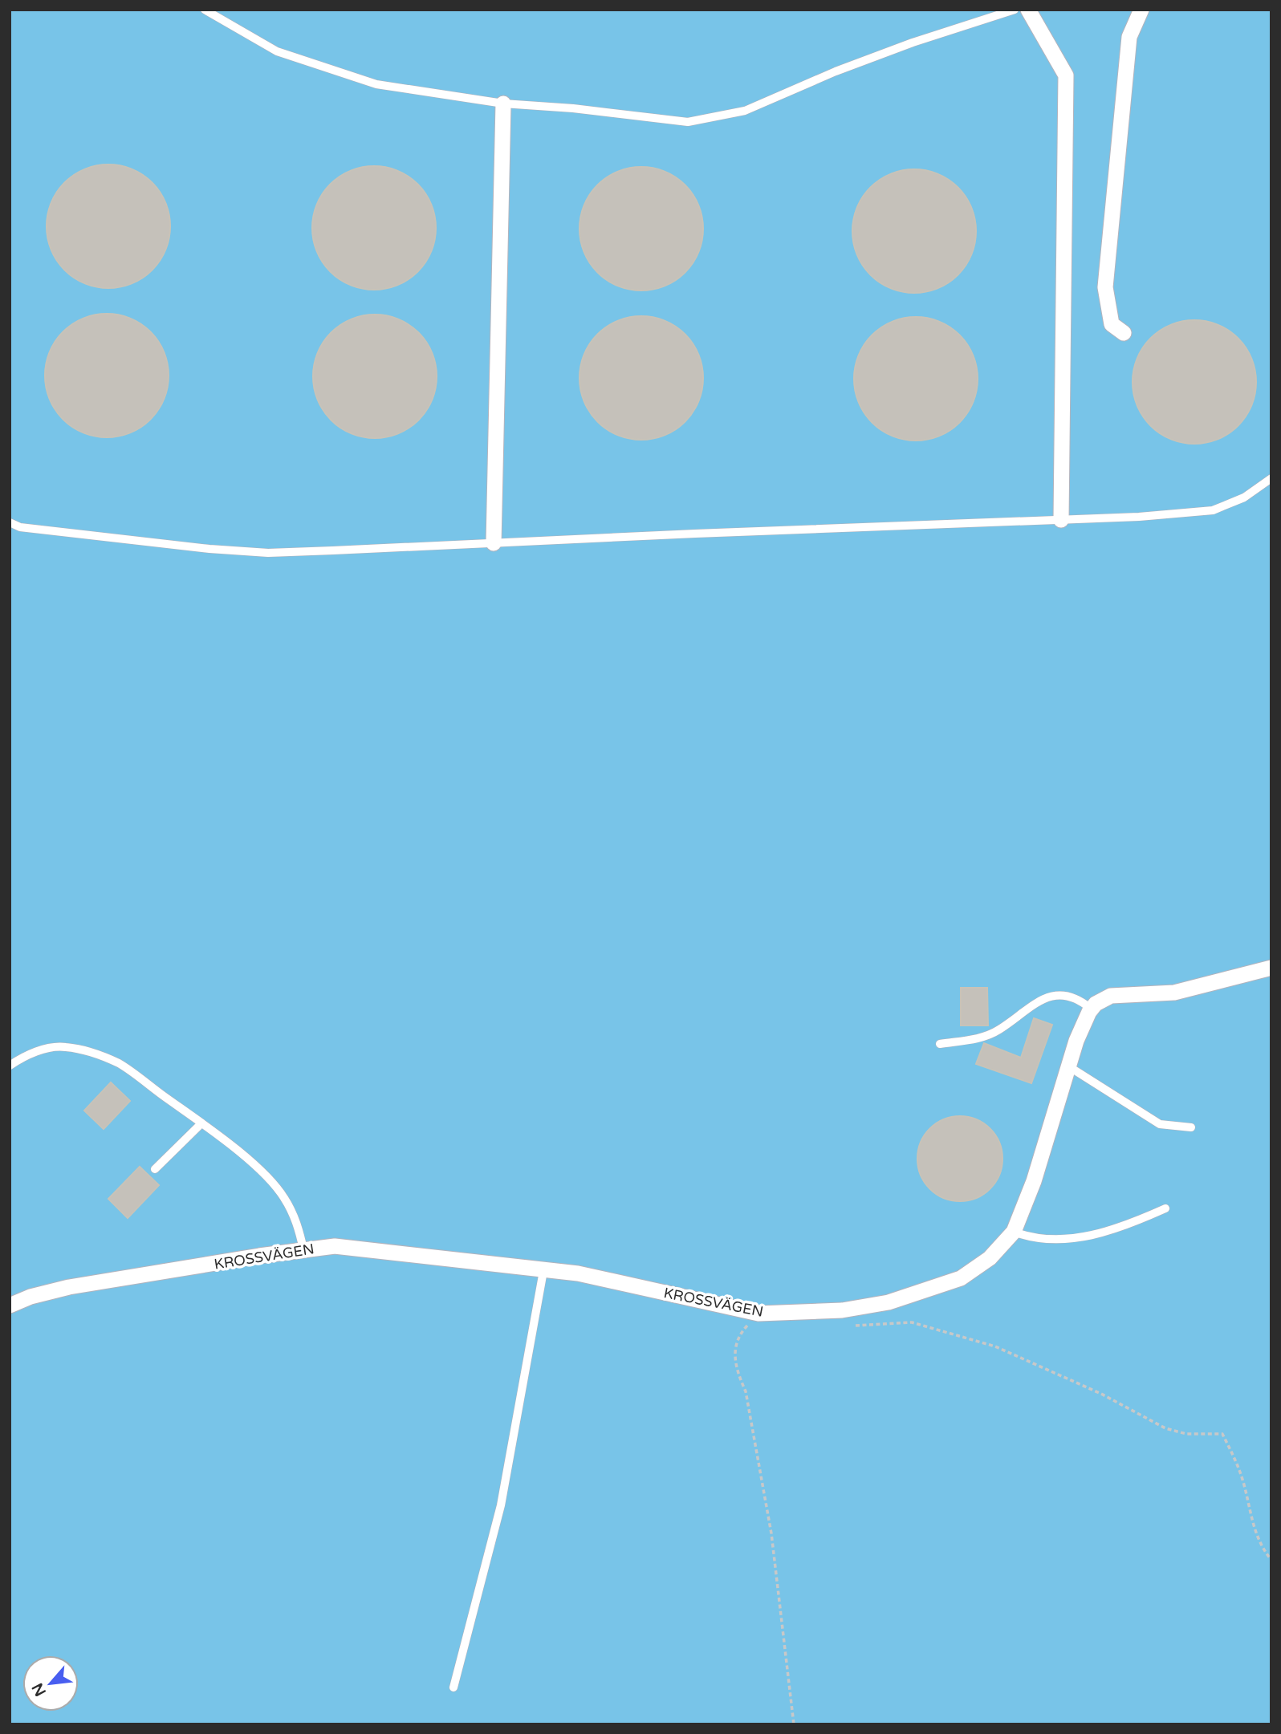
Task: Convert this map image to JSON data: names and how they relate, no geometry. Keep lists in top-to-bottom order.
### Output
{
  "streets": {
    "street": ["KROSSVÄGEN"]
  },
  "north": "bottom left"
}
